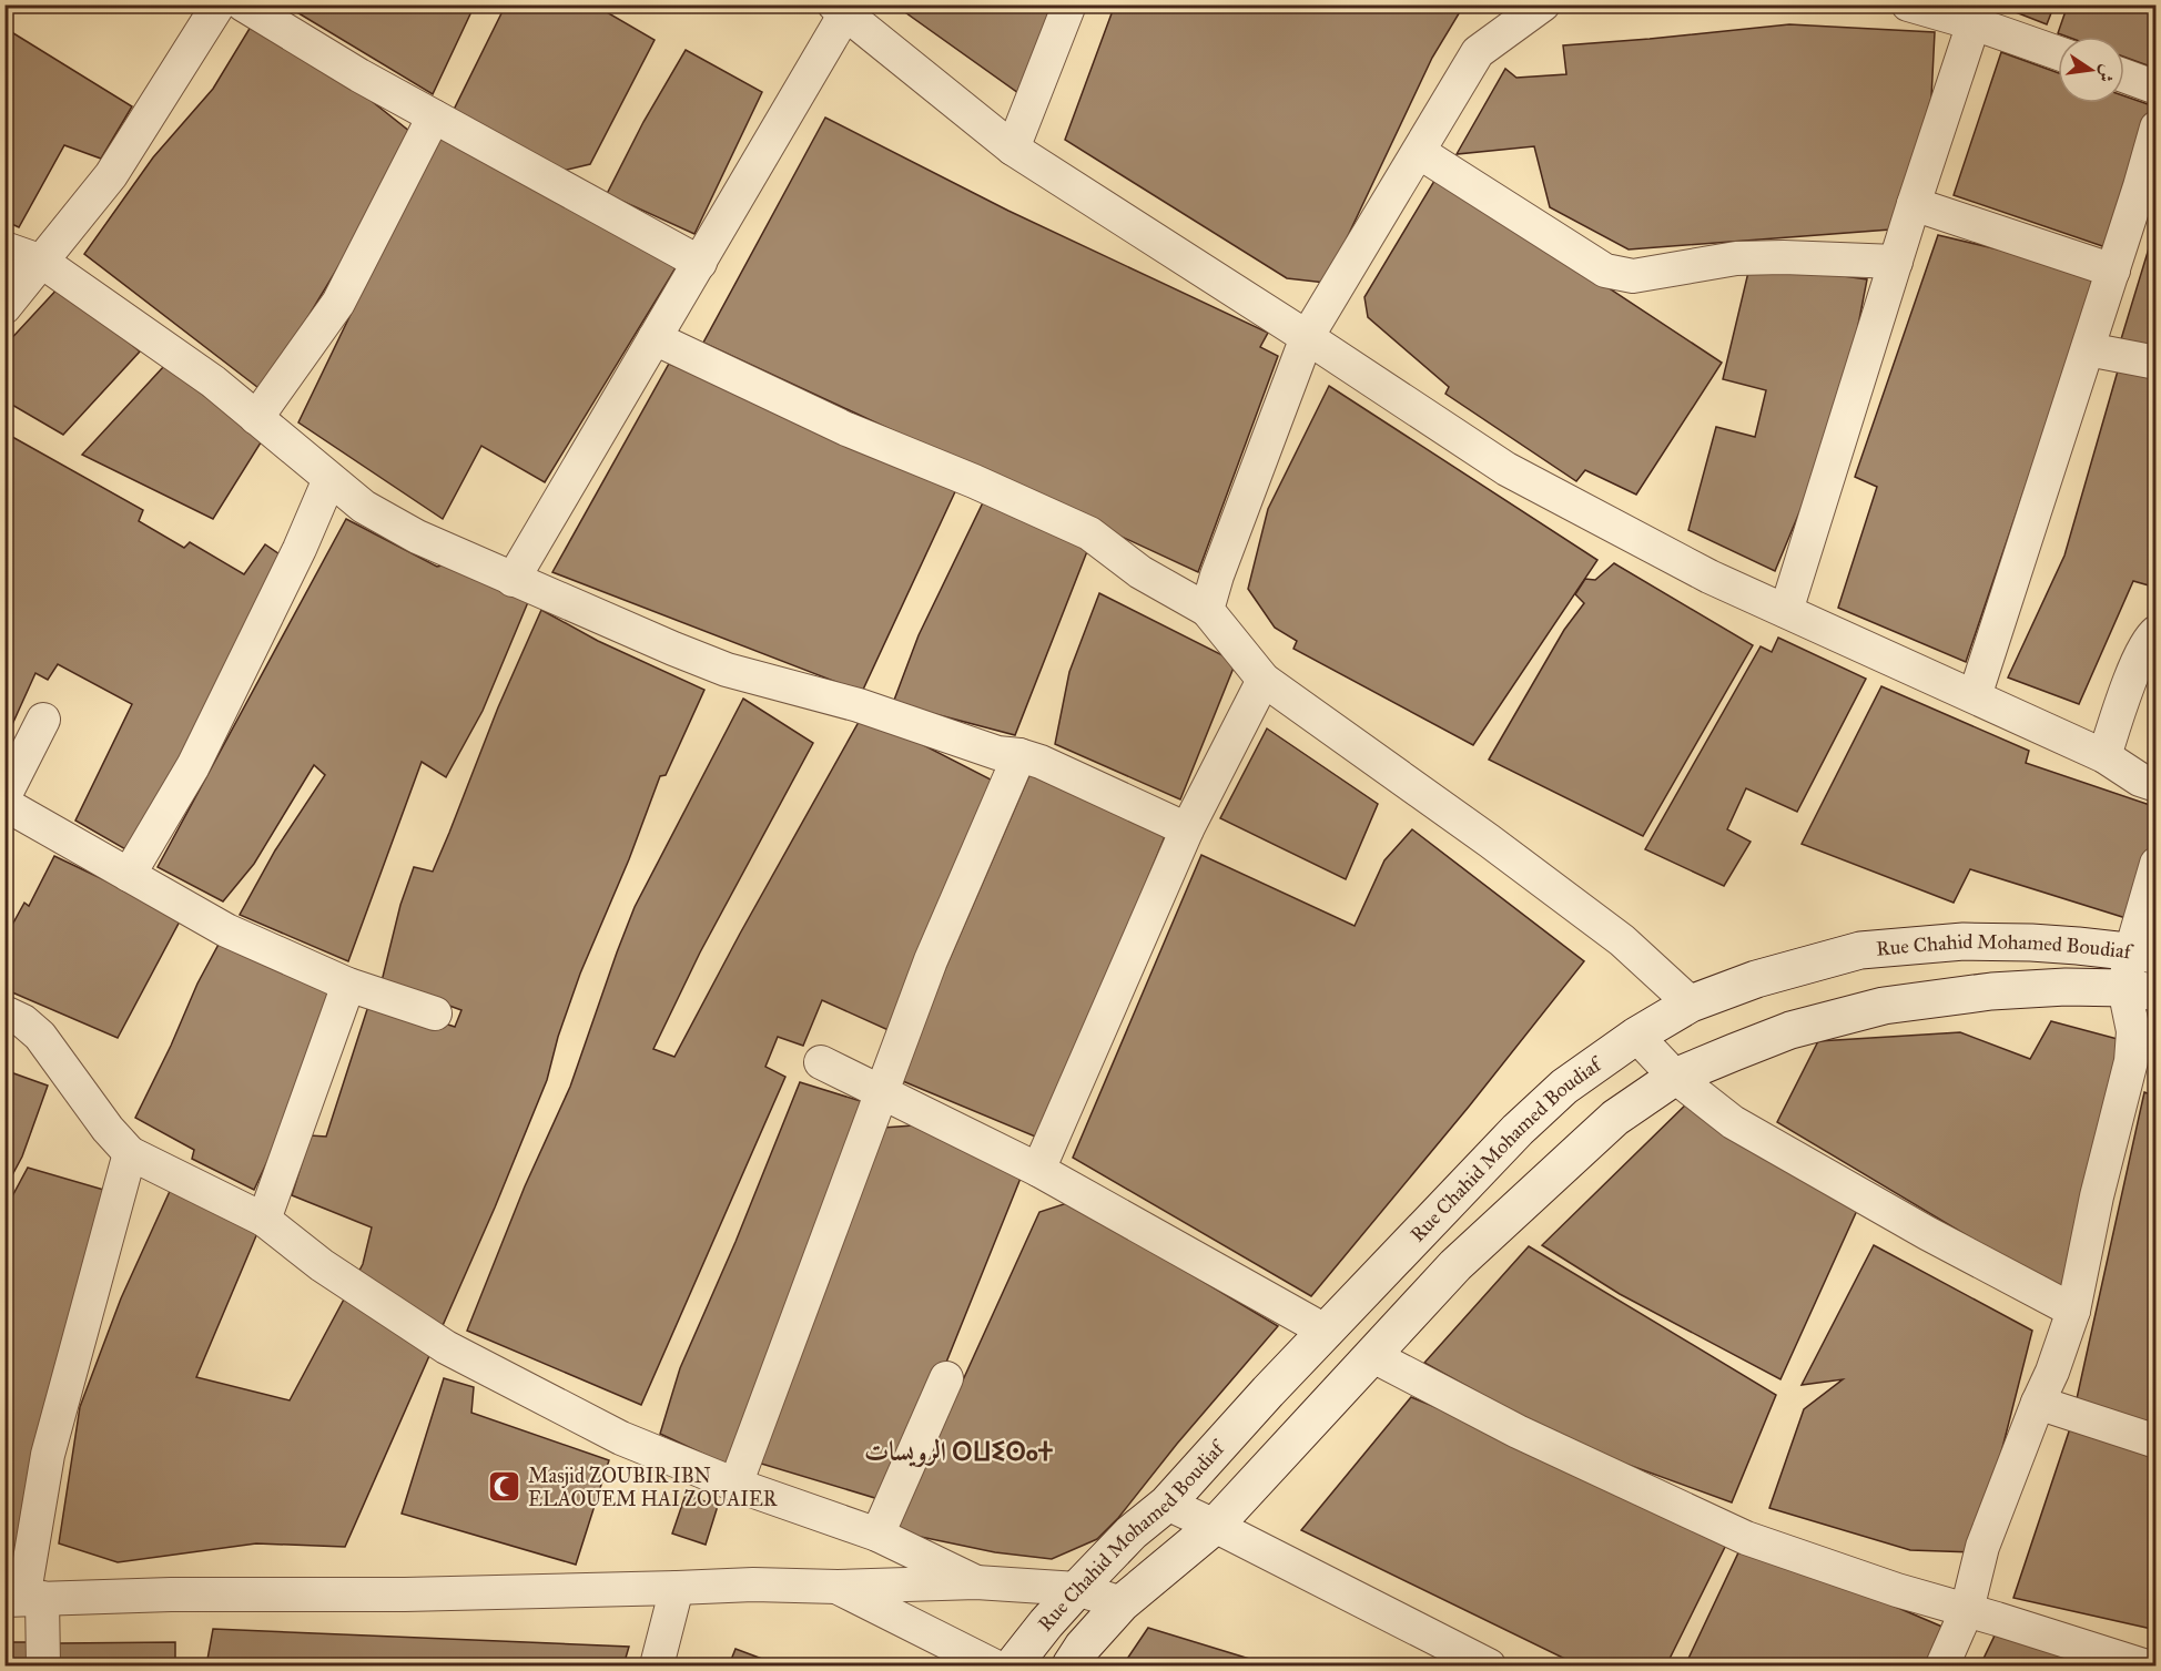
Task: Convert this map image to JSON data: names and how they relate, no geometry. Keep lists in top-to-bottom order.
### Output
{
  "streets": {
    "main road": ["Rue Chahid Mohamed Boudiaf"]
  },
  "districts": ["الرويسات ⵔⵡⵉⵙⴰⵜ"],
  "places": {
    "mosque": ["Masjid ZOUBIR IBN ELAOUEM HAI ZOUAIER"]
  },
  "north": "right"
}
